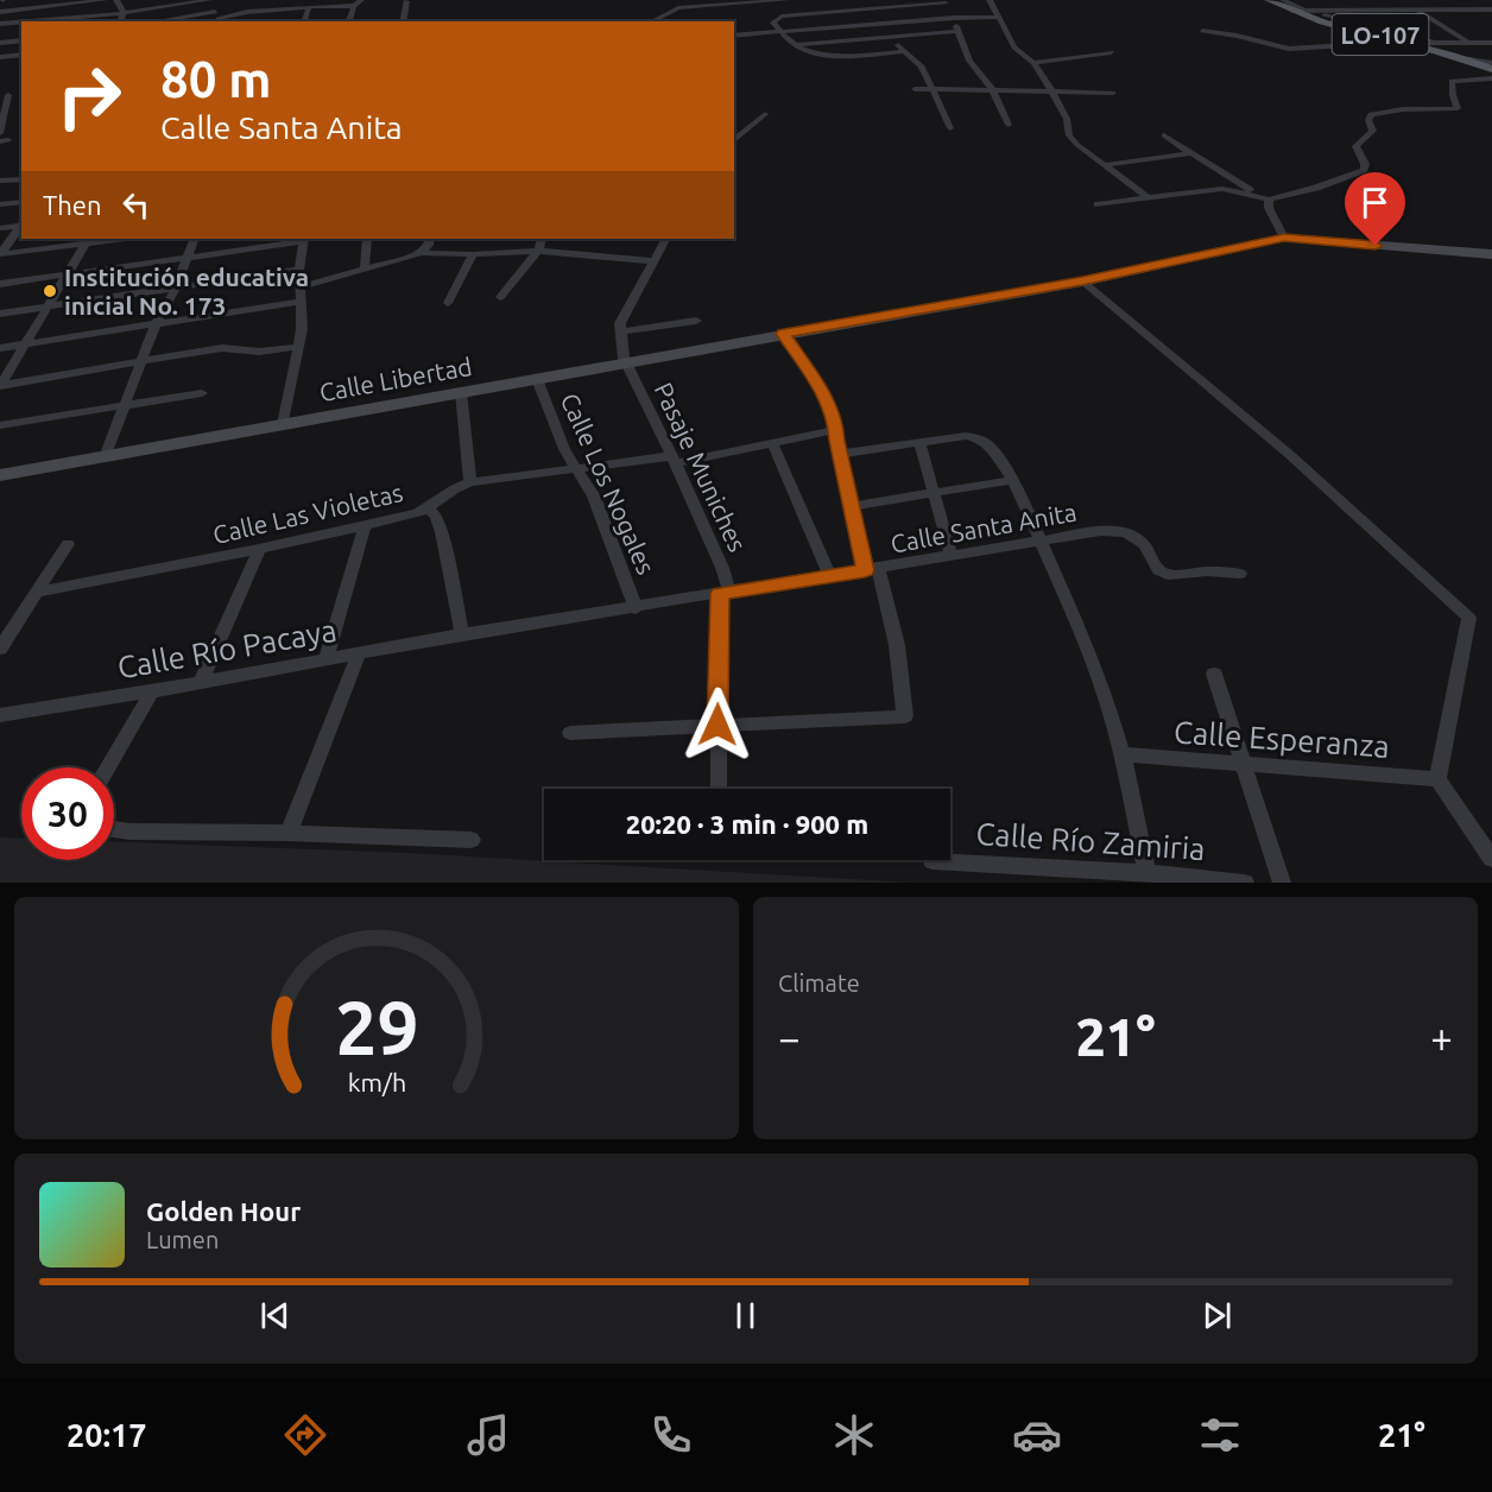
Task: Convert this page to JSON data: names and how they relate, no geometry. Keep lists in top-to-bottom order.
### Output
{
  "streets": {
    "main road": ["LO-107"],
    "street": [
      "Calle Libertad",
      "Pasaje Muniches",
      "Calle Los Nogales",
      "Calle Las Violetas",
      "Calle Santa Anita",
      "Calle Río Pacaya",
      "Calle Esperanza",
      "Calle Río Zamiria"
    ]
  },
  "crossings": [
    ["Calle Libertad", "Pasaje Muniches"],
    ["Calle Libertad", "Calle Los Nogales"],
    ["Pasaje Muniches", "Calle Las Violetas"],
    ["Pasaje Muniches", "Calle Santa Anita"],
    ["Calle Los Nogales", "Calle Las Violetas"],
    ["Calle Los Nogales", "Calle Santa Anita"],
    ["Calle Santa Anita", "Calle Río Pacaya"]
  ],
  "places": ["Institución educativa inicial No. 173"],
  "page": {
    "turn": ["80 m", "Calle Santa Anita"],
    "then": "Then",
    "limit": "30",
    "trip": "20:20 · 3 min · 900 m",
    "tile": "Climate",
    "heat": ["−", "21°", "+"],
    "song": ["Golden Hour", "Lumen"],
    "tabs": ["20:17", "21°"],
    "gauge": ["29", "km/h"]
  }
}
